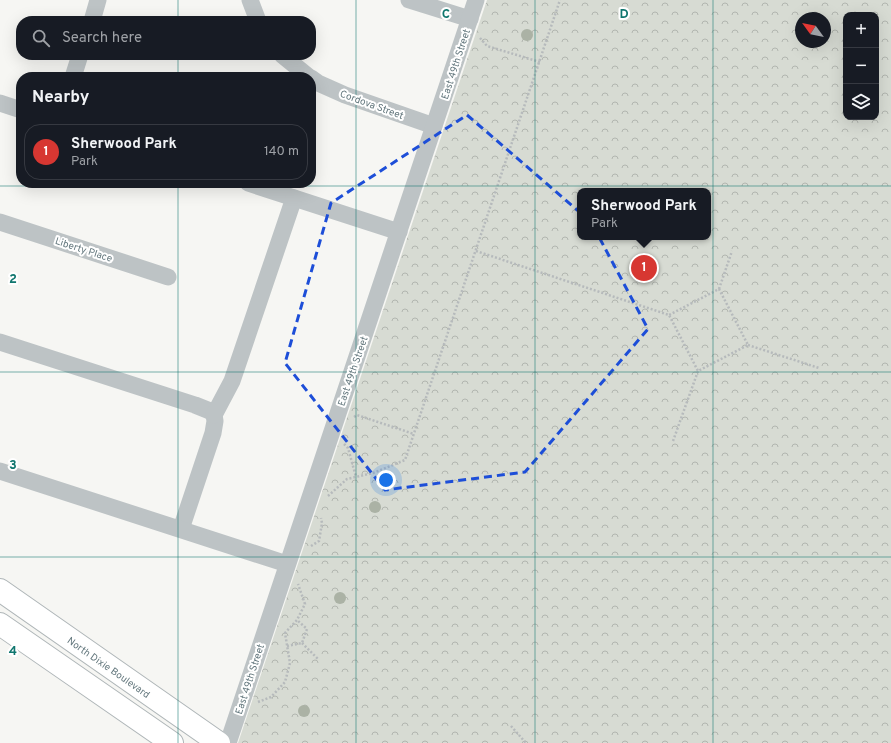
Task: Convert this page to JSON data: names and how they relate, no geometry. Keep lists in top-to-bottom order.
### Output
{
  "streets": {
    "main road": ["North Dixie Boulevard"],
    "street": ["East 49th Street", "Cordova Street", "Liberty Place"]
  },
  "crossings": [
    ["East 49th Street", "Cordova Street"]
  ],
  "north": "top left",
  "page": {
    "map_buttons": ["+", "−"],
    "search": "Search here",
    "heading": "Nearby",
    "list": [
      {
        "mark": "1",
        "name": "Sherwood Park",
        "note": "Park",
        "value": "140 m"
      }
    ],
    "popup": ["Sherwood Park", "Park"],
    "pins": "1"
  },
  "grid": {
    "columns": ["C", "D"],
    "rows": ["2", "3", "4"]
  }
}
